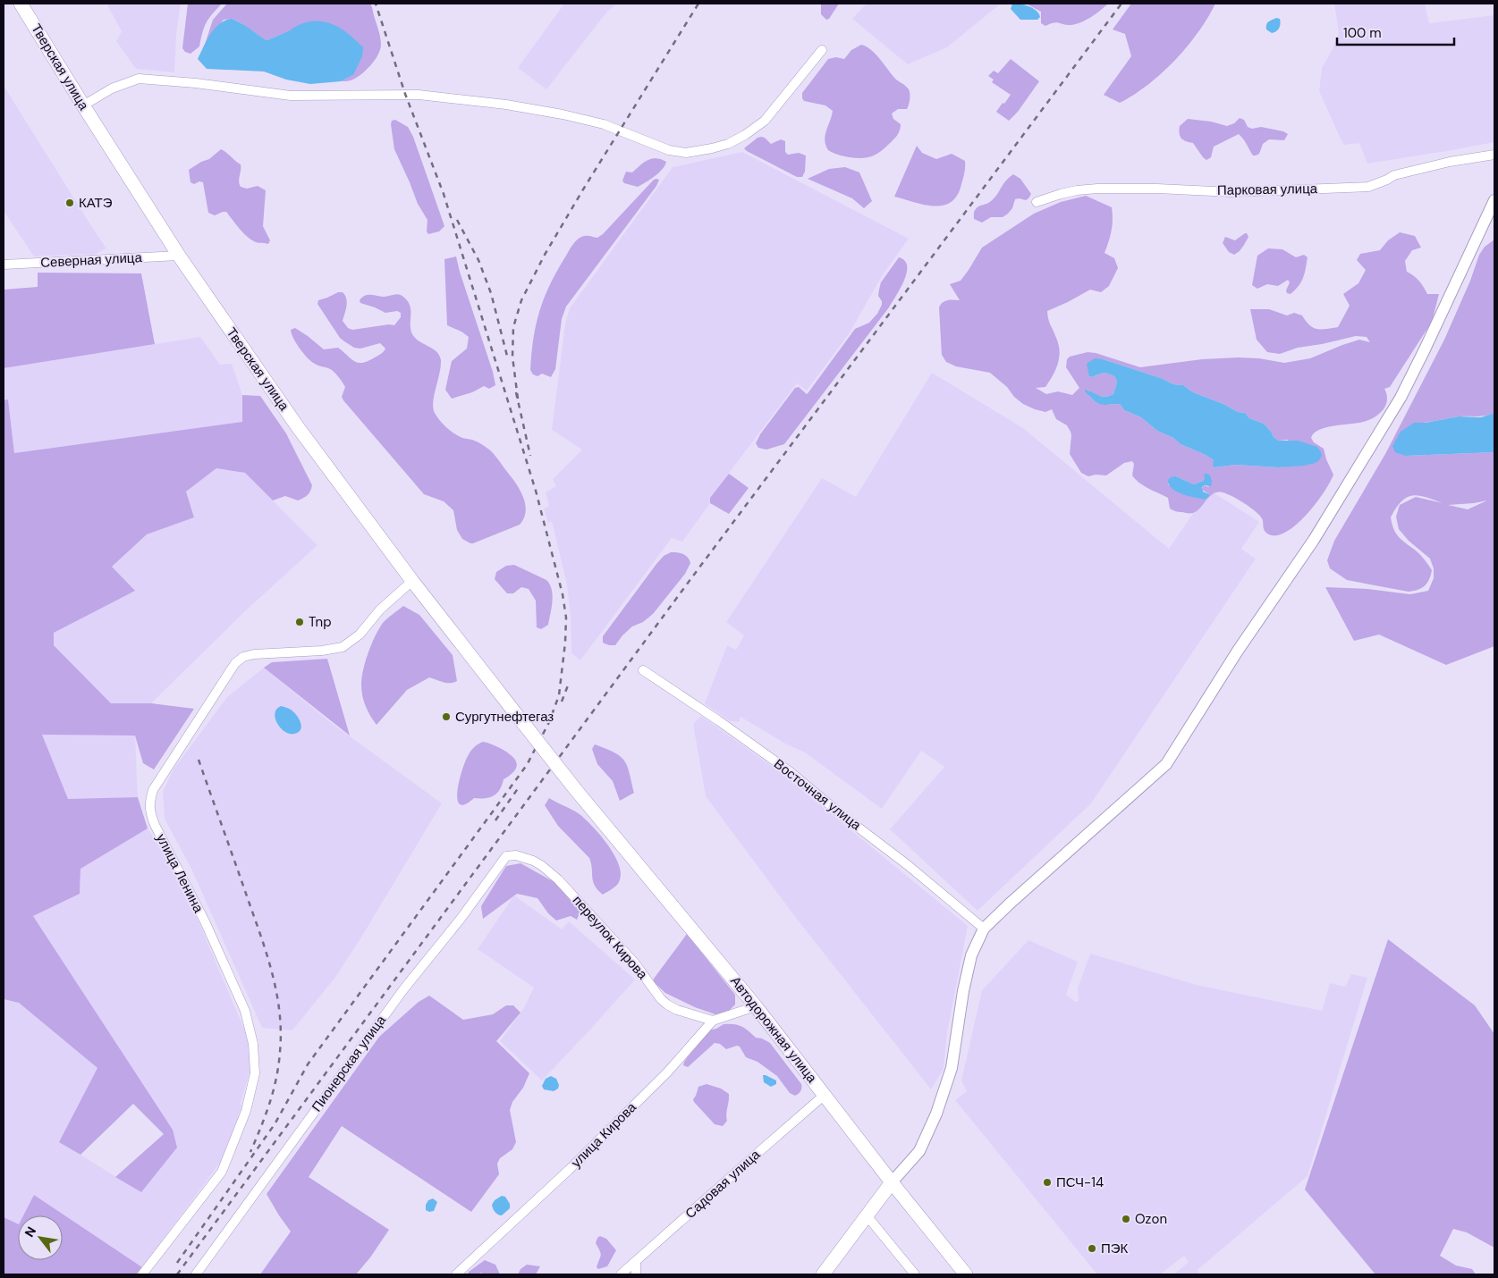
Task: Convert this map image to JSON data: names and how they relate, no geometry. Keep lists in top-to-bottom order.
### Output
{
  "streets": {
    "main road": ["Тверская улица", "Автодорожная улица"],
    "street": [
      "Парковая улица",
      "Северная улица",
      "Восточная улица",
      "улица Ленина",
      "переулок Кирова",
      "Пионерская улица",
      "улица Кирова",
      "Садовая улица"
    ]
  },
  "crossings": [
    ["Тверская улица", "Северная улица"],
    ["Тверская улица", "улица Ленина"],
    ["Тверская улица", "Автодорожная улица"],
    ["переулок Кирова", "Пионерская улица"],
    ["переулок Кирова", "улица Кирова"],
    ["Автодорожная улица", "Садовая улица"]
  ],
  "places": [
    "КАТЭ",
    "Tnp",
    "Сургутнефтегаз",
    "ПСЧ-14",
    "Ozon",
    "ПЭК"
  ],
  "scale_bar": "100 m",
  "north": "top left"
}
